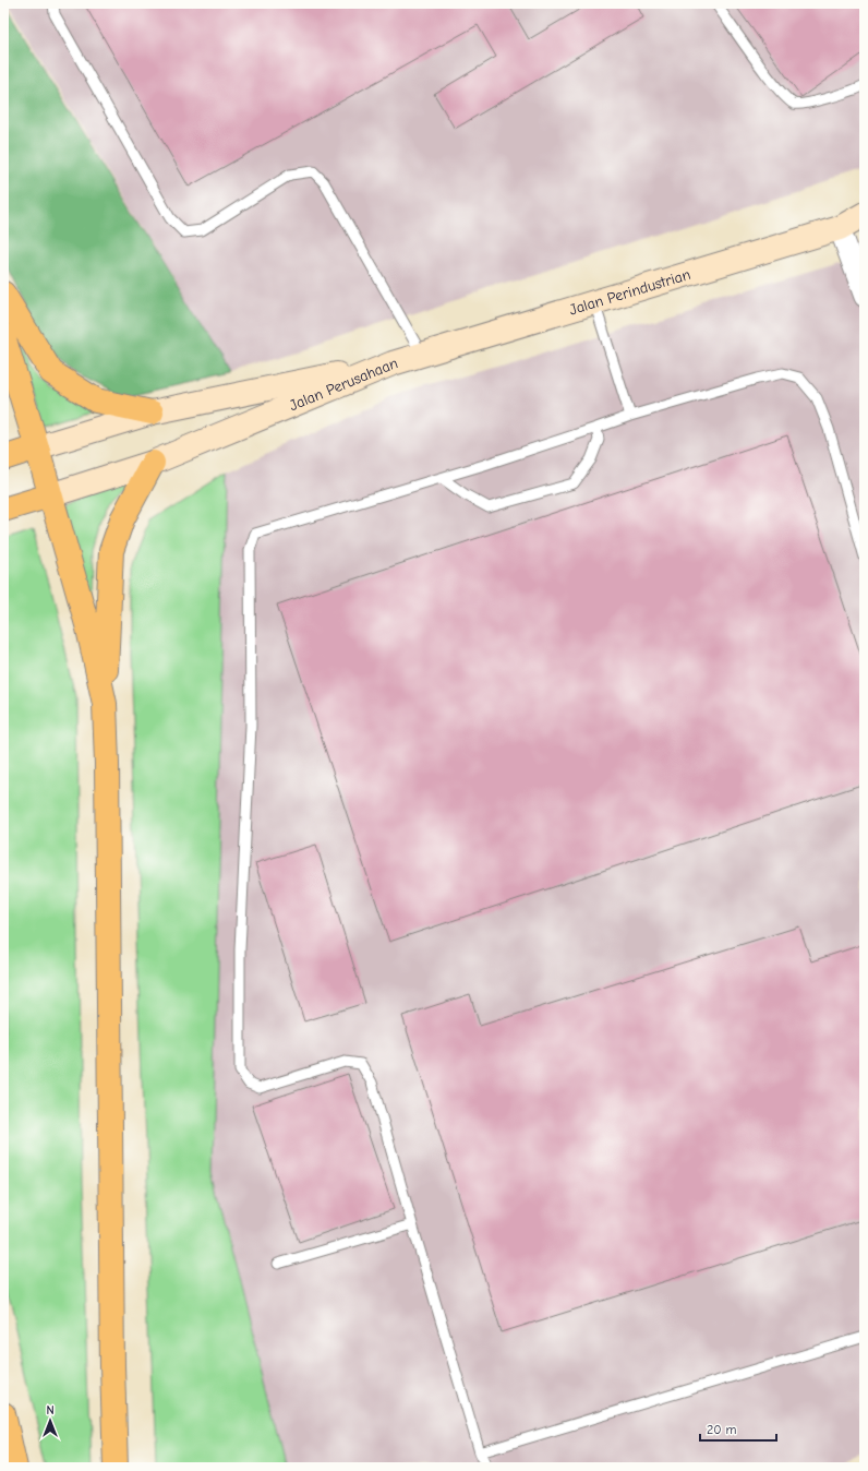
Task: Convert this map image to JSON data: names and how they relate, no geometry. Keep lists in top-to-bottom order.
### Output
{
  "streets": {
    "main road": ["Jalan Perindustrian", "Jalan Perusahaan"]
  },
  "crossings": [
    ["Jalan Perindustrian", "Jalan Perusahaan"]
  ],
  "scale_bar": "20 m",
  "north": "top"
}
